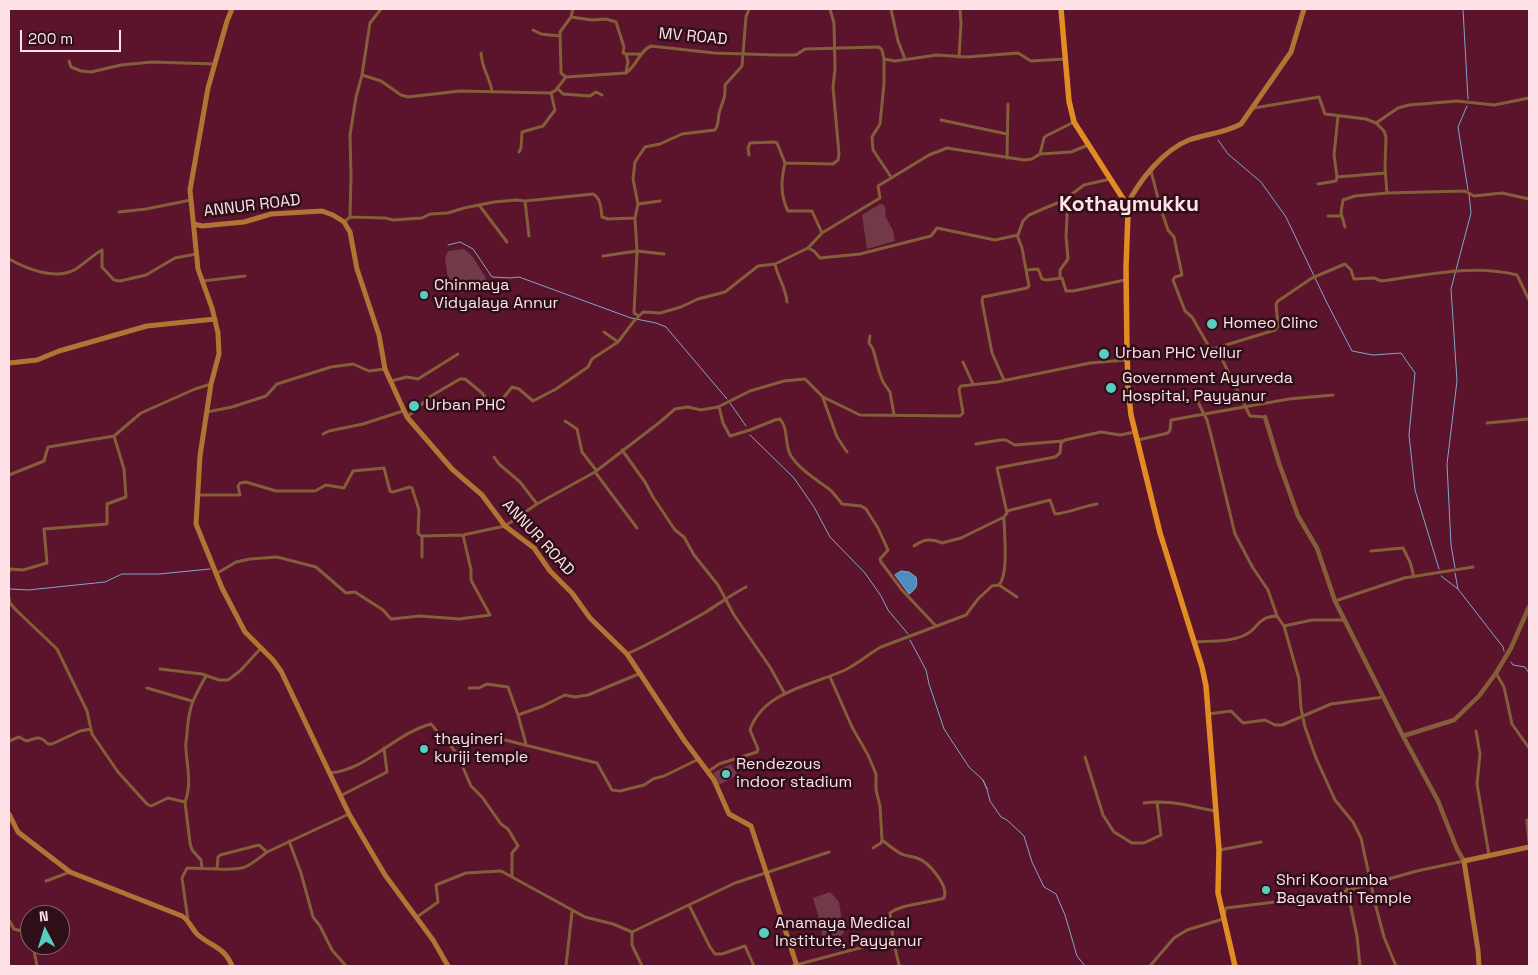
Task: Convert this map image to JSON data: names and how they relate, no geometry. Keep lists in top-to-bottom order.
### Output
{
  "streets": {
    "main road": ["ANNUR ROAD"],
    "street": ["MV ROAD"]
  },
  "districts": ["Kothaymukku"],
  "places": [
    "Chinmaya Vidyalaya Annur",
    "Homeo Clinc",
    "Urban PHC Vellur",
    "Government Ayurveda Hospital, Payyanur",
    "Urban PHC",
    "thayineri kuriji temple",
    "Rendezous indoor stadium",
    "Shri Koorumba Bagavathi Temple",
    "Anamaya Medical Institute, Payyanur"
  ],
  "scale_bar": "200 m",
  "north": "top"
}
